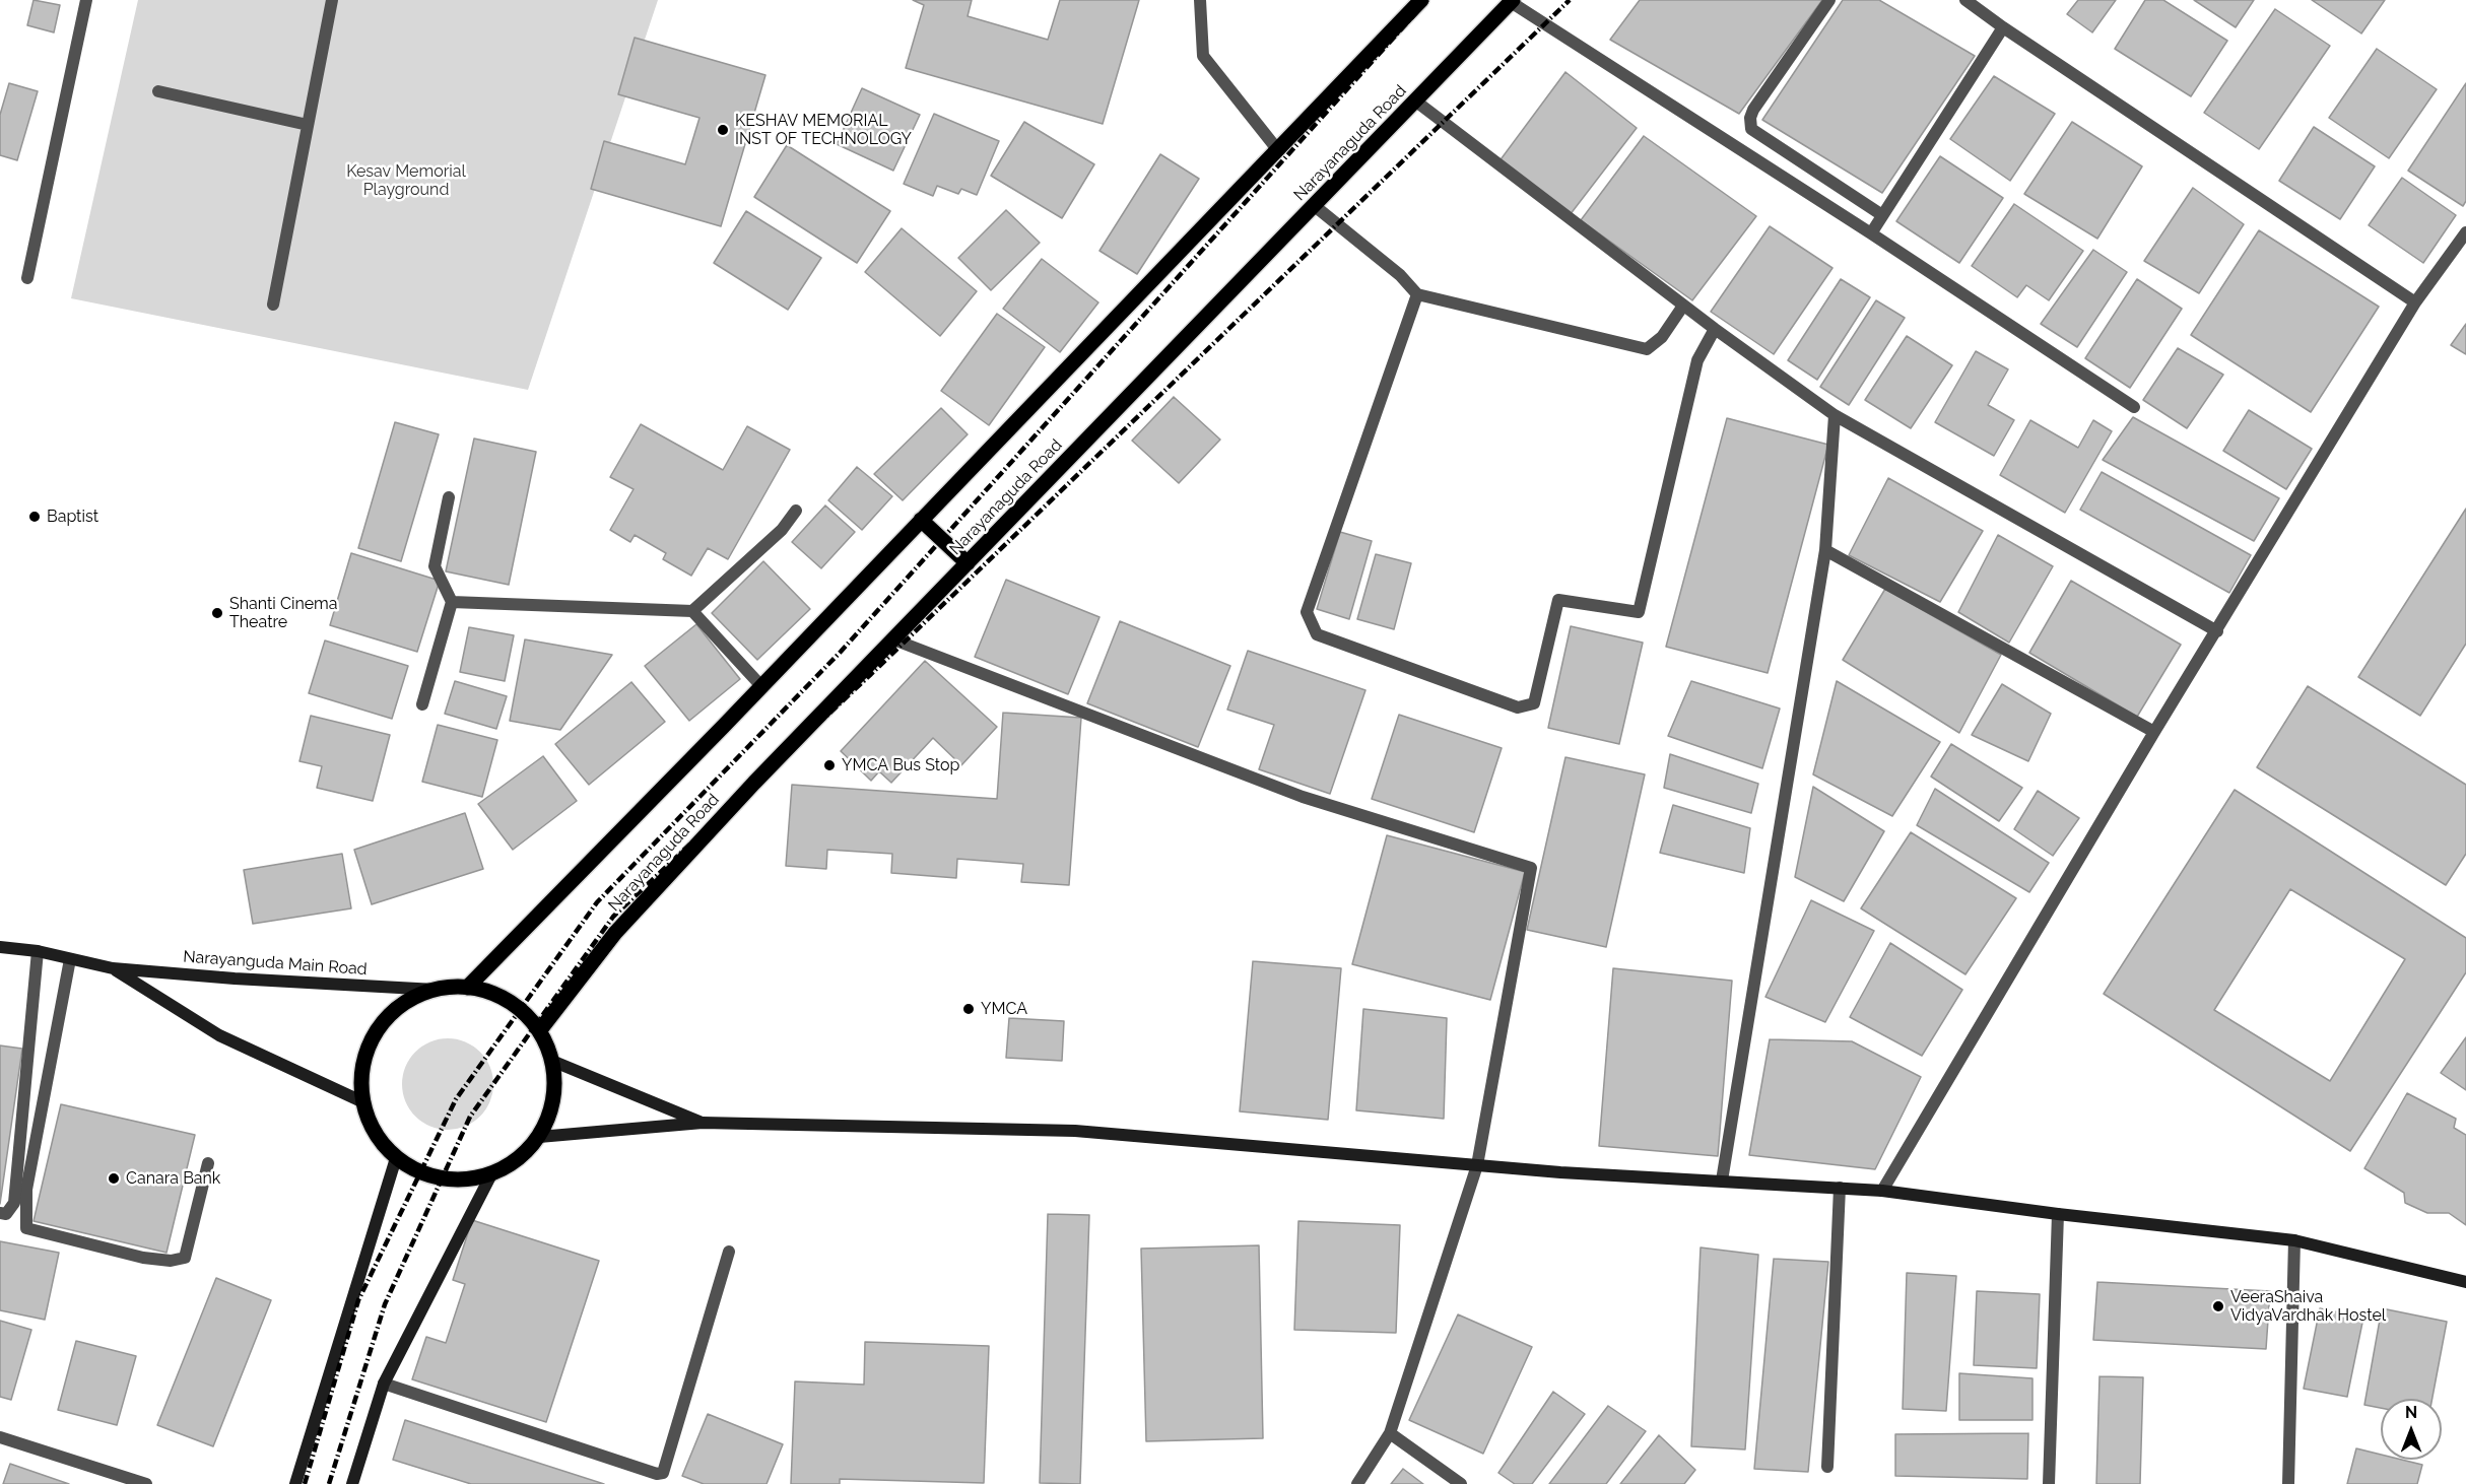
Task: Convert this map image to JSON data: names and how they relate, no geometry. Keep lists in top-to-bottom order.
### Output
{
  "streets": {
    "main road": ["Narayanaguda Road"],
    "street": ["Narayanguda Main Road"]
  },
  "crossings": [
    ["Narayanaguda Road", "Narayanguda Main Road"]
  ],
  "parks": ["Kesav Memorial Playground"],
  "places": [
    "KESHAV MEMORIAL INST OF TECHNOLOGY",
    "Baptist",
    "Shanti Cinema Theatre",
    "YMCA Bus Stop",
    "YMCA",
    "Canara Bank",
    "VeeraShaiva VidyaVardhak Hostel"
  ],
  "north": "top"
}
